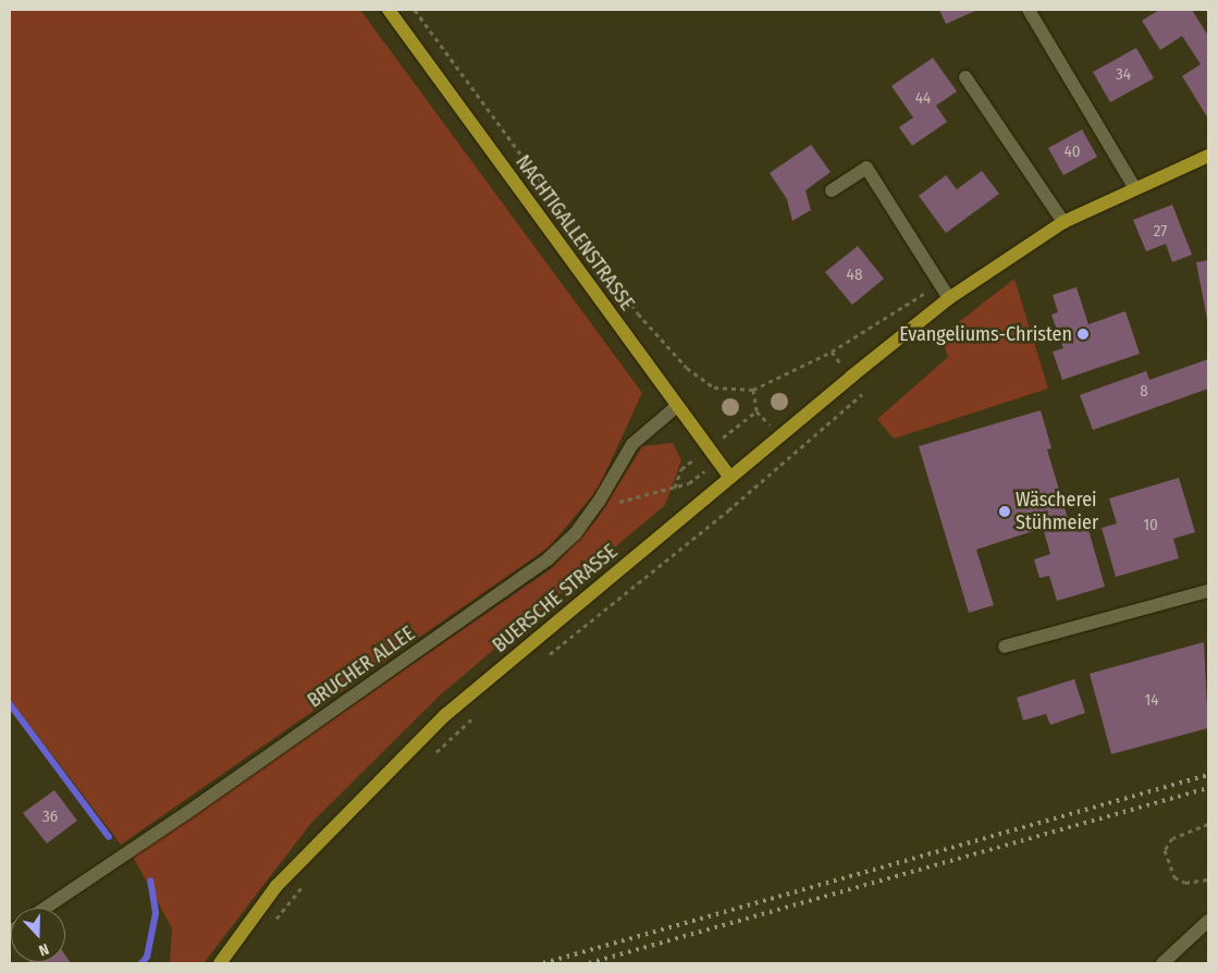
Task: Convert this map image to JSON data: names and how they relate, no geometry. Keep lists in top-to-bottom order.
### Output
{
  "streets": {
    "main road": ["NACHTIGALLENSTRASSE", "BUERSCHE STRASSE"],
    "street": ["BRUCHER ALLEE"]
  },
  "crossings": [
    ["NACHTIGALLENSTRASSE", "BUERSCHE STRASSE"],
    ["NACHTIGALLENSTRASSE", "BRUCHER ALLEE"]
  ],
  "places": ["Evangeliums-Christen", "Wäscherei Stühmeier"],
  "house_numbers": [
    "34",
    "44",
    "40",
    "27",
    "48",
    "8",
    "10",
    "14",
    "36"
  ],
  "north": "bottom"
}
